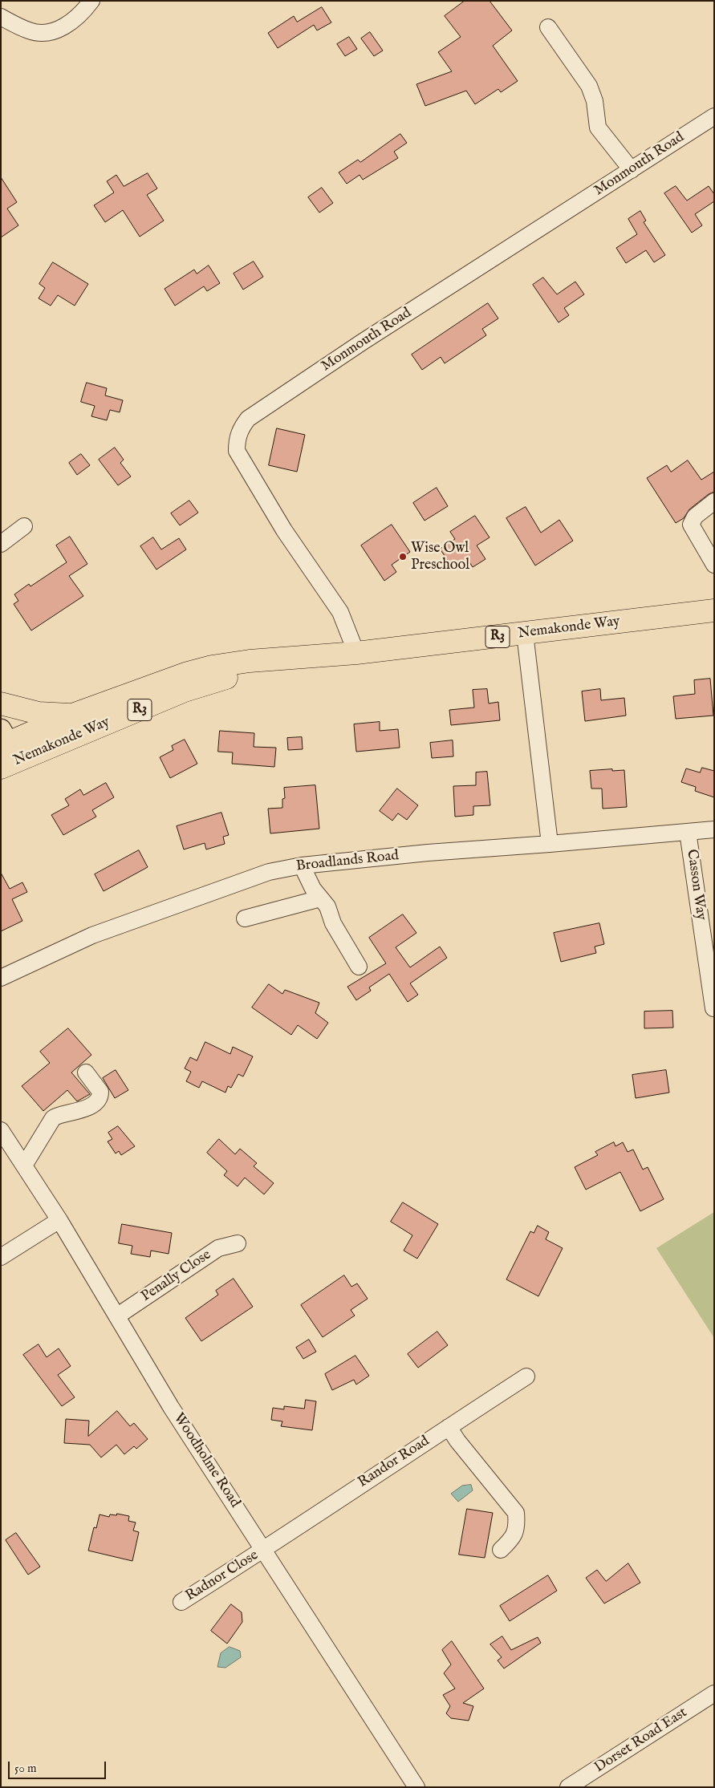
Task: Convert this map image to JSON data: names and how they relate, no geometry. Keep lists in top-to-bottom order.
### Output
{
  "streets": {
    "highway": ["Nemakonde Way", "R3"],
    "street": [
      "Monmouth Road",
      "Broadlands Road",
      "Casson Way",
      "Penally Close",
      "Woodholme Road",
      "Randor Road",
      "Radnor Close",
      "Dorset Road East"
    ]
  },
  "crossings": [
    ["Monmouth Road", "Nemakonde Way"],
    ["Broadlands Road", "Casson Way"],
    ["Penally Close", "Woodholme Road"],
    ["Woodholme Road", "Randor Road"],
    ["Woodholme Road", "Radnor Close"],
    ["Randor Road", "Radnor Close"]
  ],
  "places": ["Wise Owl Preschool"],
  "scale_bar": "50 m"
}
